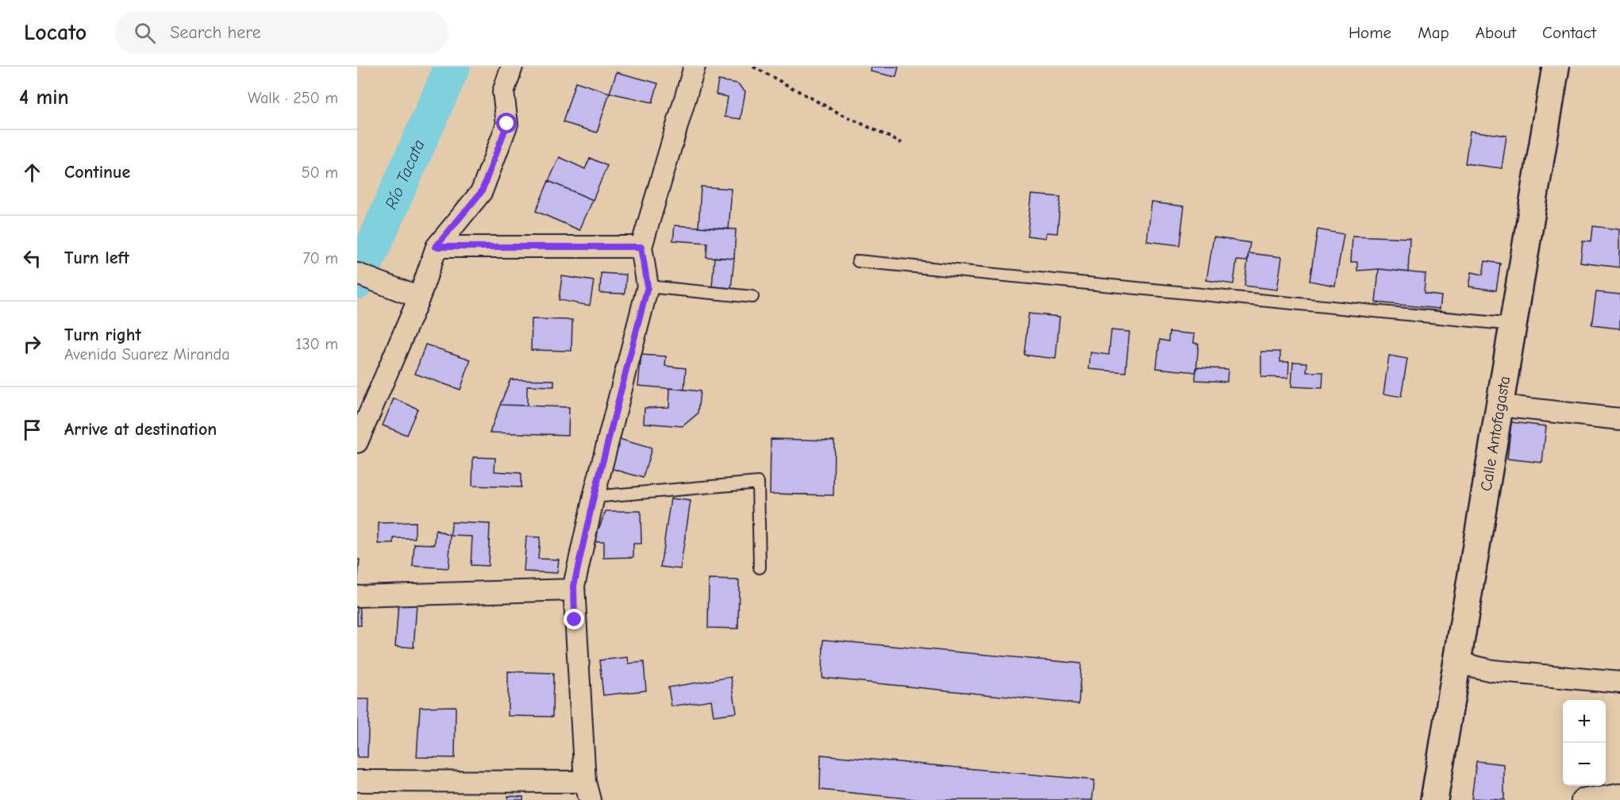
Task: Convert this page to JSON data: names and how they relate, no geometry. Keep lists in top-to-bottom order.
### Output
{
  "streets": {
    "main road": ["Calle Antofagasta"]
  },
  "water": ["Río Tacata"],
  "page": {
    "header": "Locato",
    "search": "Search here",
    "nav": [
      "Home",
      "Map",
      "About",
      "Contact"
    ],
    "heading": ["4 min", "Walk · 250 m"],
    "list": [
      ["Continue", "50 m"],
      ["Turn left", "70 m"],
      ["Turn right", "Avenida Suarez Miranda", "130 m"],
      "Arrive at destination"
    ],
    "map_buttons": ["+", "−"]
  }
}
